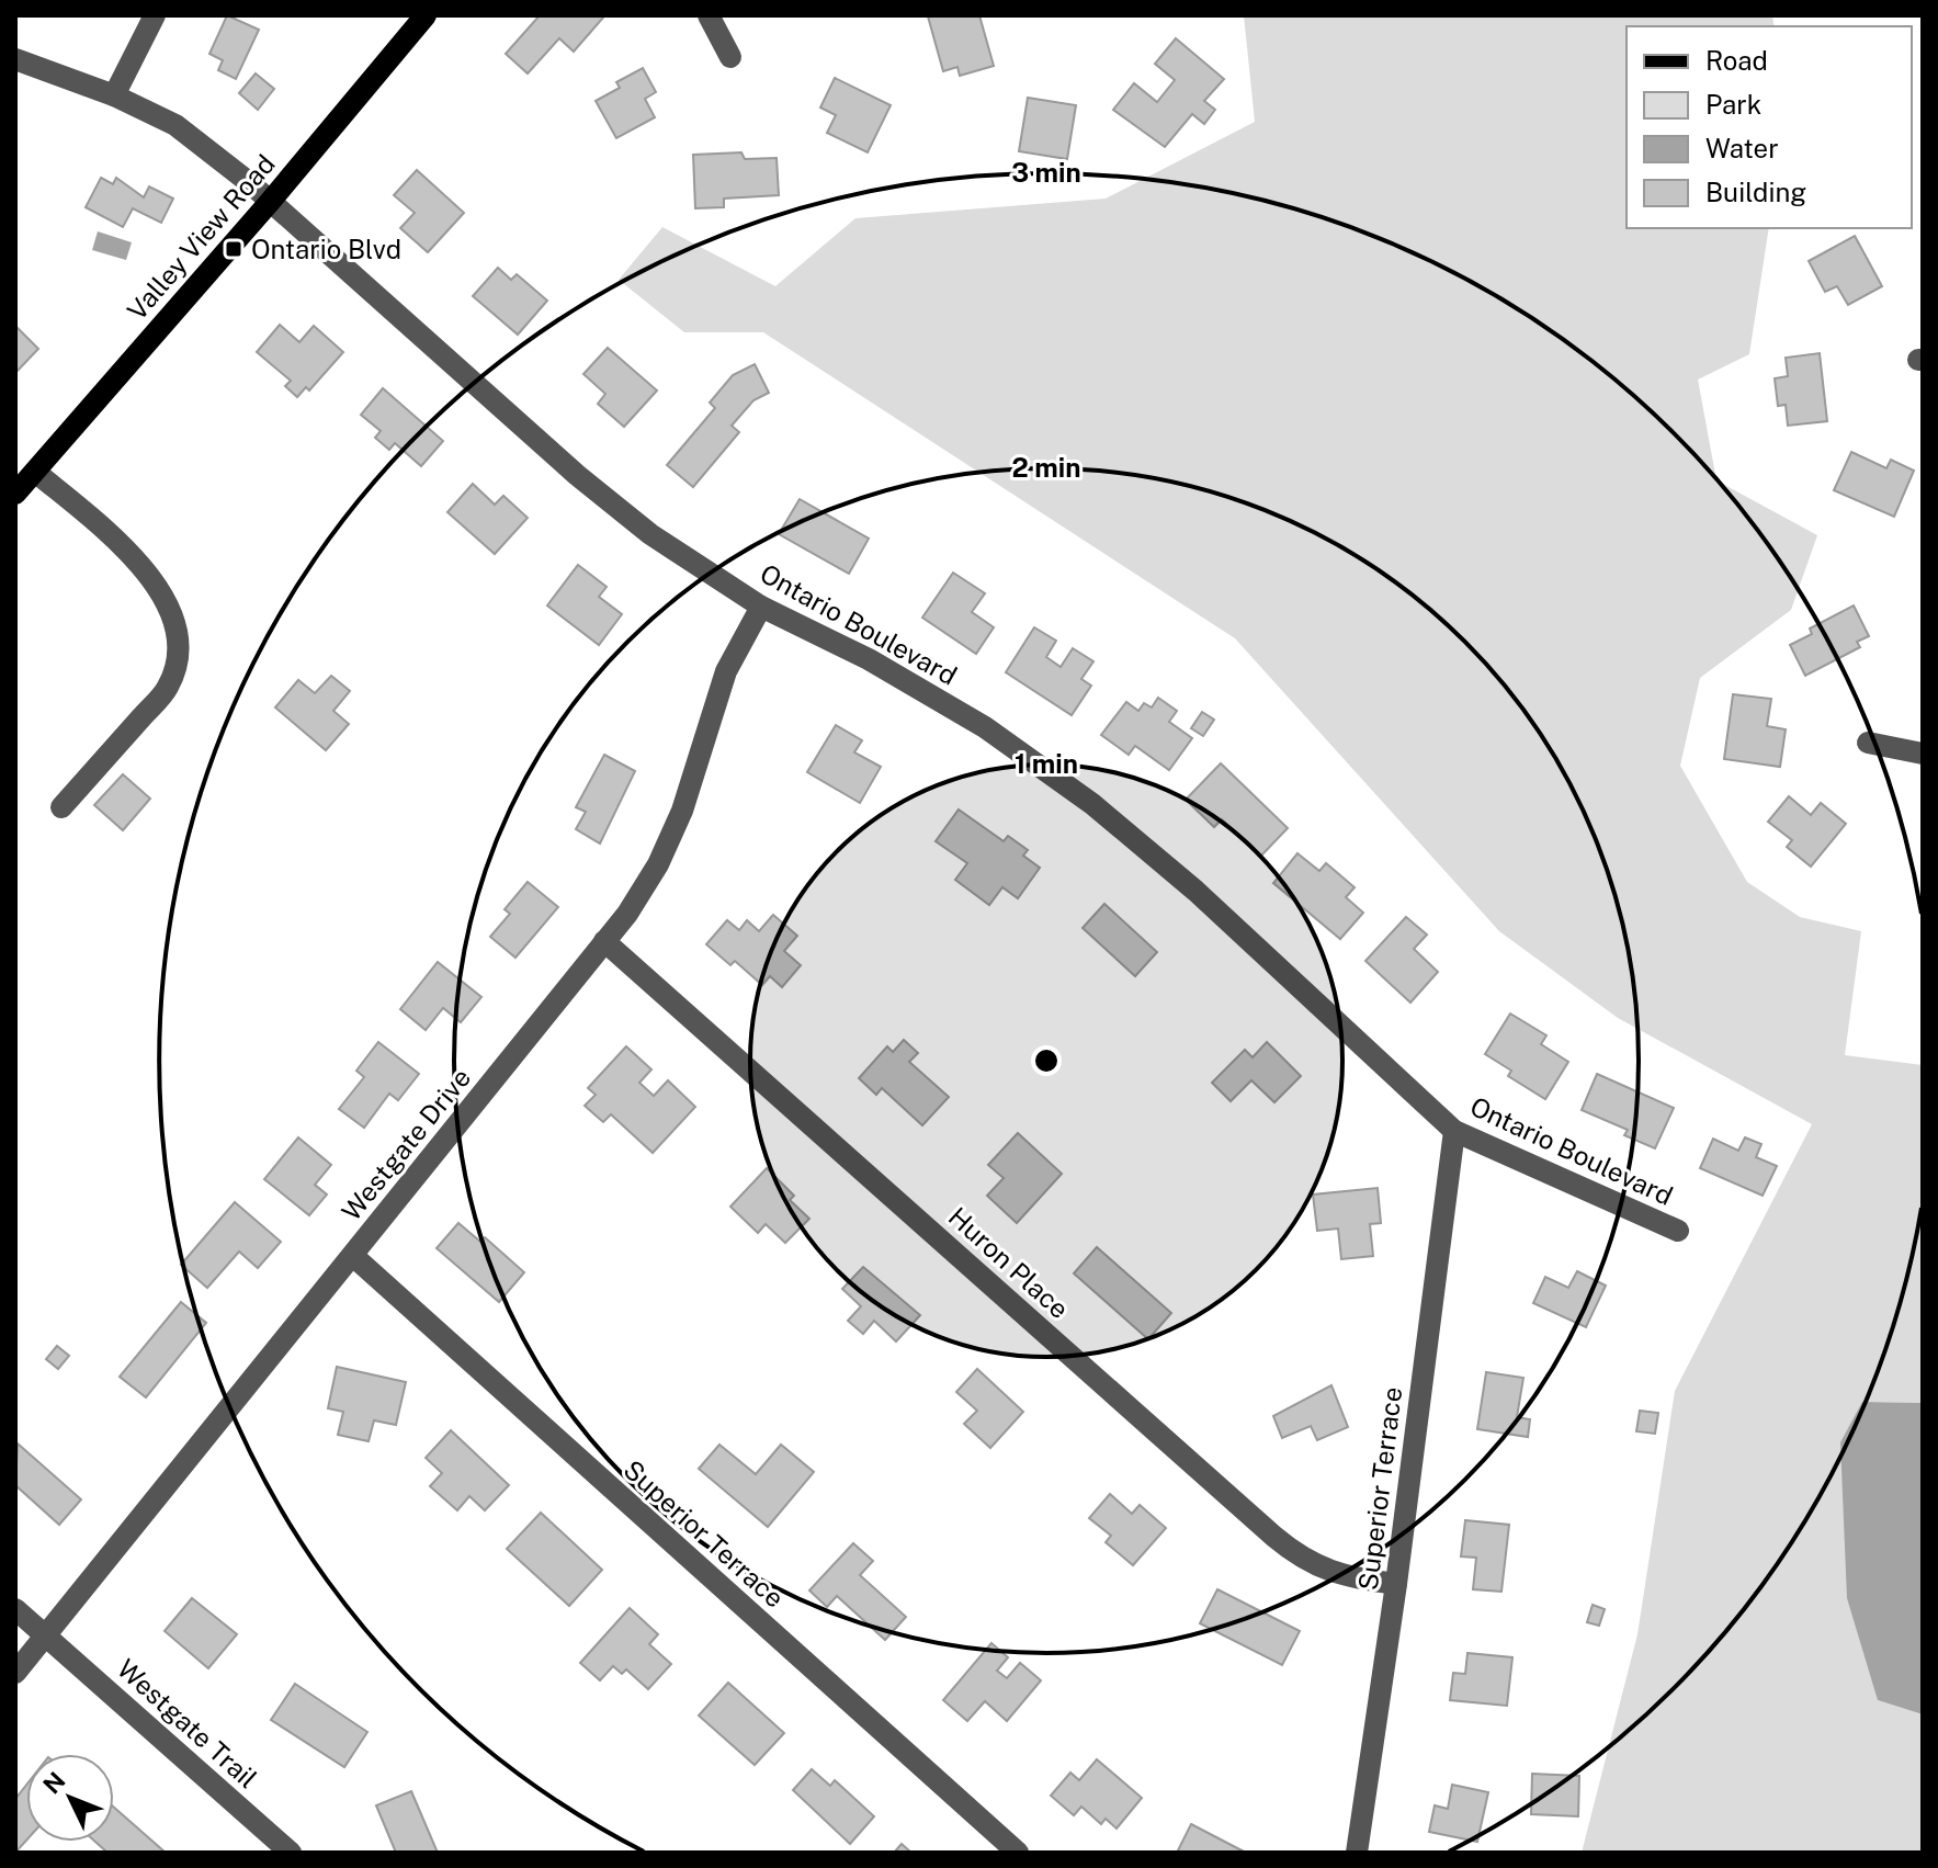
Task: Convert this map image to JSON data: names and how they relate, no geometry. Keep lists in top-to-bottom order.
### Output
{
  "streets": {
    "main road": ["Valley View Road"],
    "street": [
      "Ontario Boulevard",
      "Westgate Drive",
      "Huron Place",
      "Superior Terrace",
      "Westgate Trail"
    ]
  },
  "crossings": [
    ["Valley View Road", "Ontario Boulevard"],
    ["Ontario Boulevard", "Westgate Drive"],
    ["Ontario Boulevard", "Superior Terrace"],
    ["Westgate Drive", "Huron Place"],
    ["Westgate Drive", "Superior Terrace"],
    ["Westgate Drive", "Westgate Trail"],
    ["Huron Place", "Superior Terrace"]
  ],
  "places": {
    "transit": ["Ontario Blvd"]
  },
  "legend": [
    "Road",
    "Park",
    "Water",
    "Building"
  ],
  "north": "top left",
  "rings": ["3 min", "2 min", "1 min"]
}
